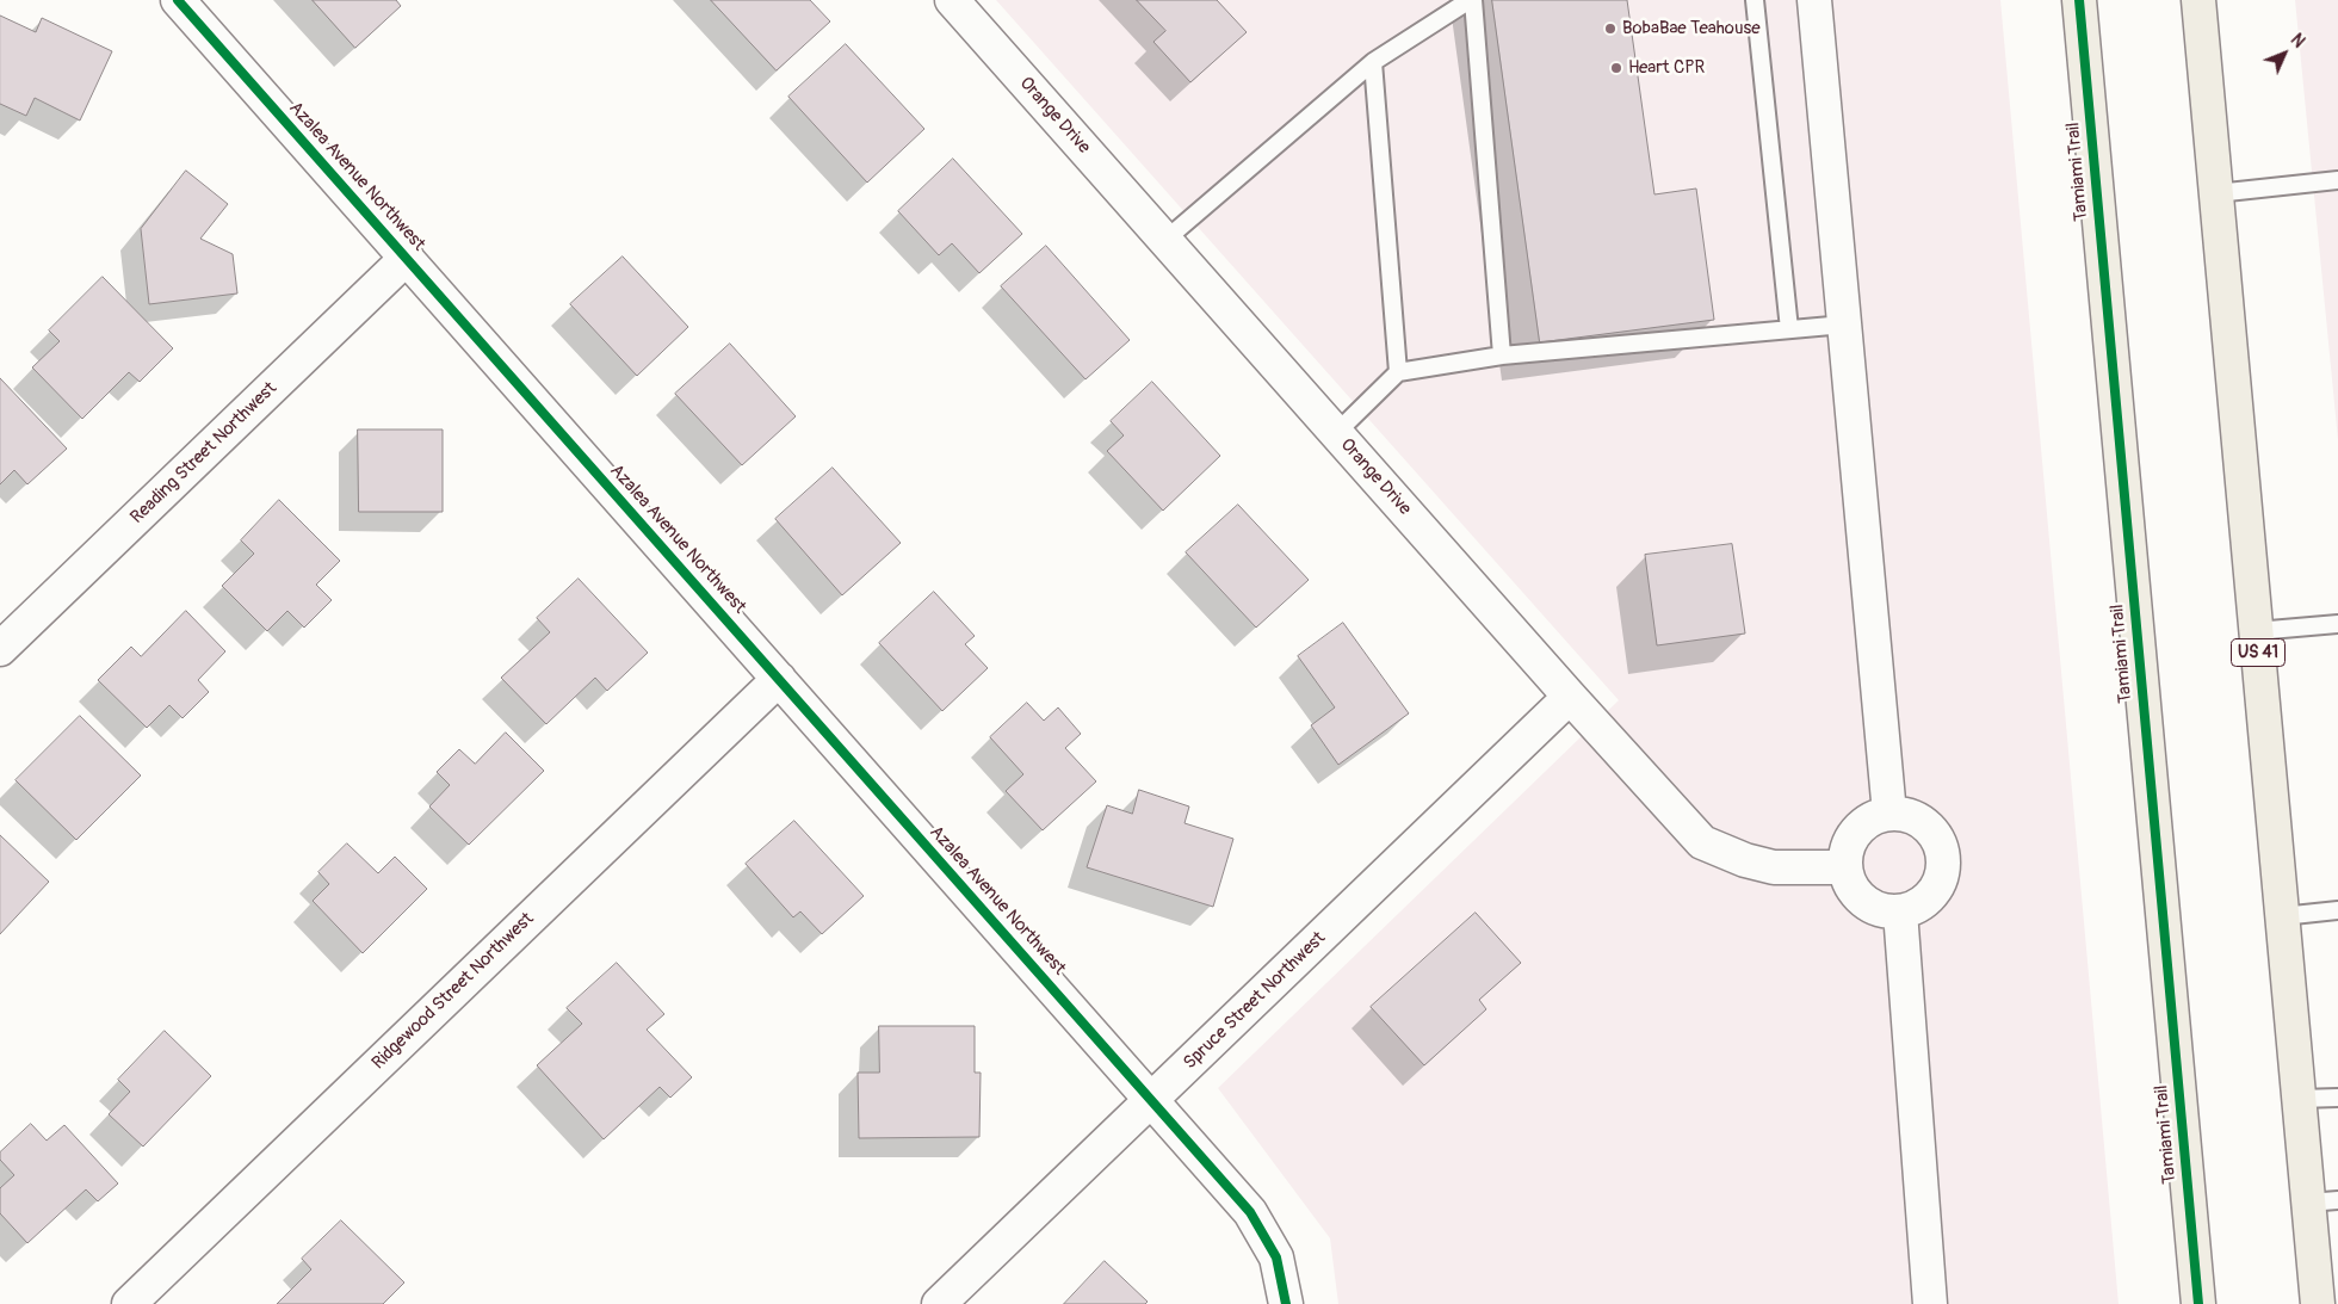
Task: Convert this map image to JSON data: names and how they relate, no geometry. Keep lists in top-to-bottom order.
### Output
{
  "streets": {
    "main road": ["Tamiami Trail", "US 41"],
    "street": [
      "Orange Drive",
      "Azalea Avenue Northwest",
      "Reading Street Northwest",
      "Ridgewood Street Northwest",
      "Spruce Street Northwest"
    ]
  },
  "crossings": [
    ["Orange Drive", "Spruce Street Northwest"],
    ["Azalea Avenue Northwest", "Reading Street Northwest"],
    ["Azalea Avenue Northwest", "Ridgewood Street Northwest"],
    ["Azalea Avenue Northwest", "Spruce Street Northwest"]
  ],
  "places": ["BobaBae Teahouse", "Heart CPR"],
  "north": "top right"
}
